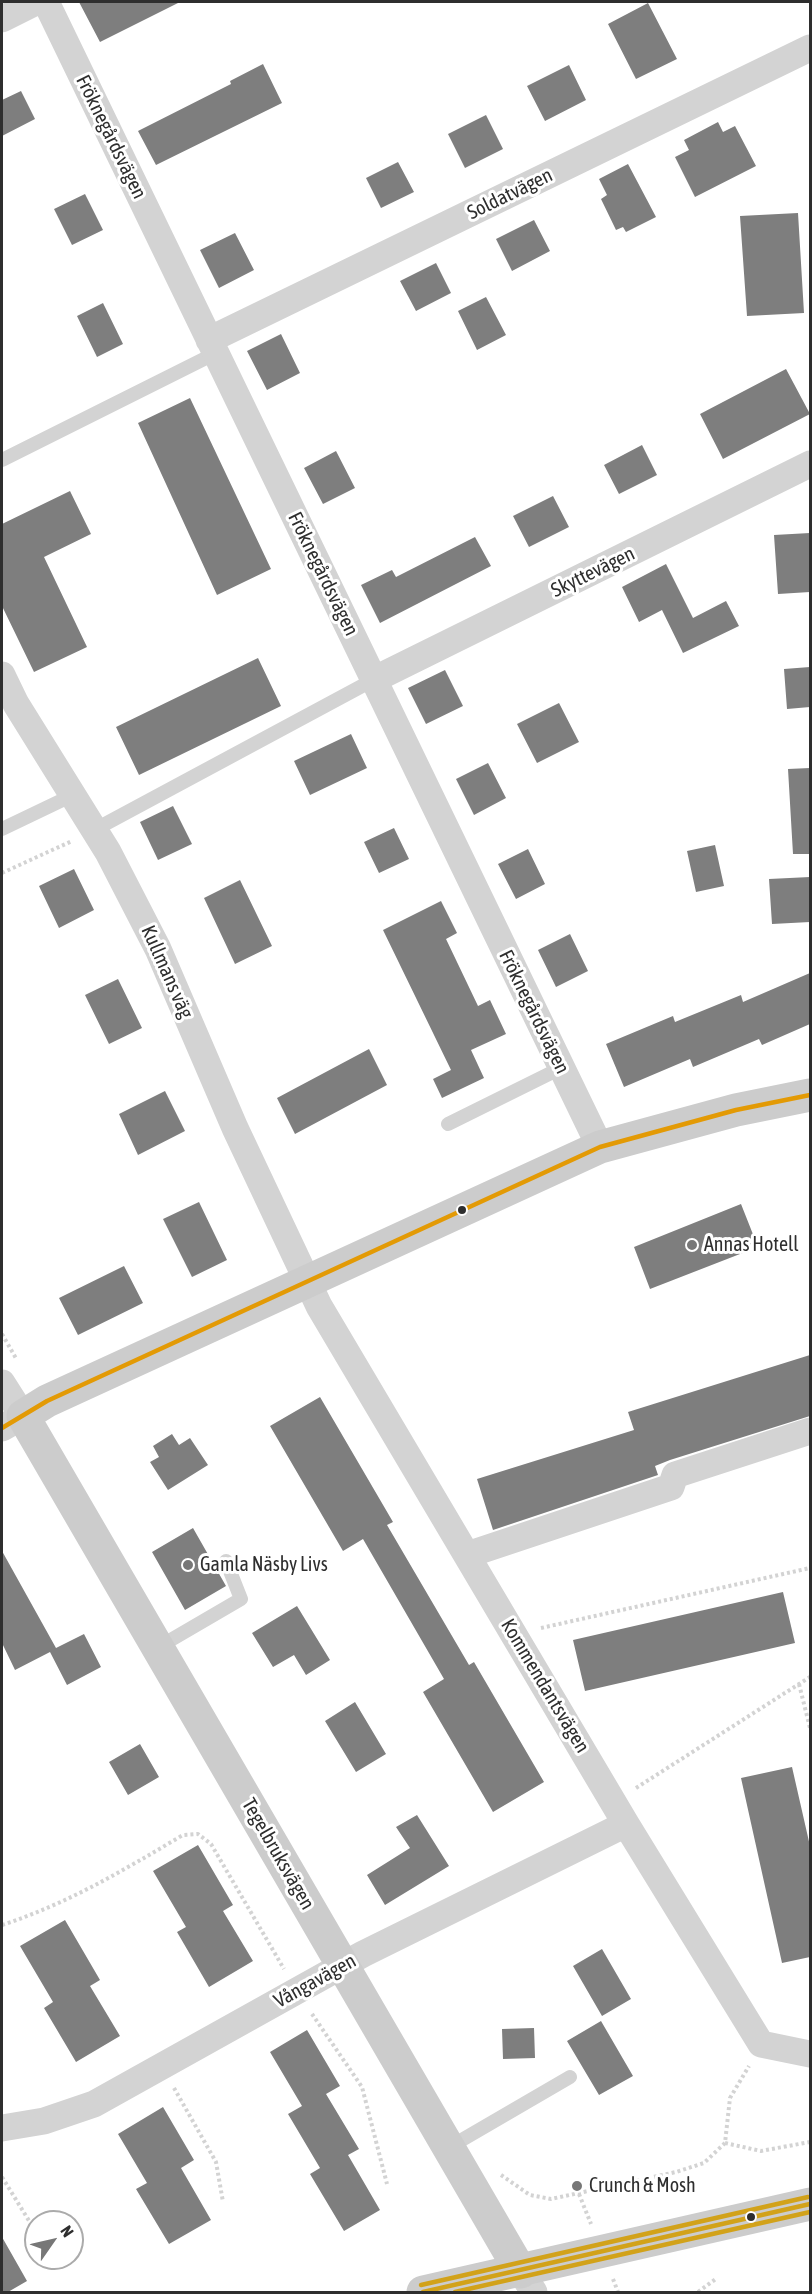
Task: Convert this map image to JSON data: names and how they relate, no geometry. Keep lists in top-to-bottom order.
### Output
{
  "streets": {
    "street": [
      "Fröknegårdsvägen",
      "Soldatvägen",
      "Skyttevägen",
      "Kullmans väg",
      "Kommendantsvägen",
      "Tegelbruksvägen",
      "Vångavägen"
    ]
  },
  "crossings": [
    ["Fröknegårdsvägen", "Soldatvägen"],
    ["Fröknegårdsvägen", "Skyttevägen"],
    ["Kullmans väg", "Kommendantsvägen"],
    ["Kommendantsvägen", "Vångavägen"],
    ["Tegelbruksvägen", "Vångavägen"]
  ],
  "places": ["Annas Hotell", "Gamla Näsby Livs", "Crunch & Mosh"],
  "north": "top right"
}
